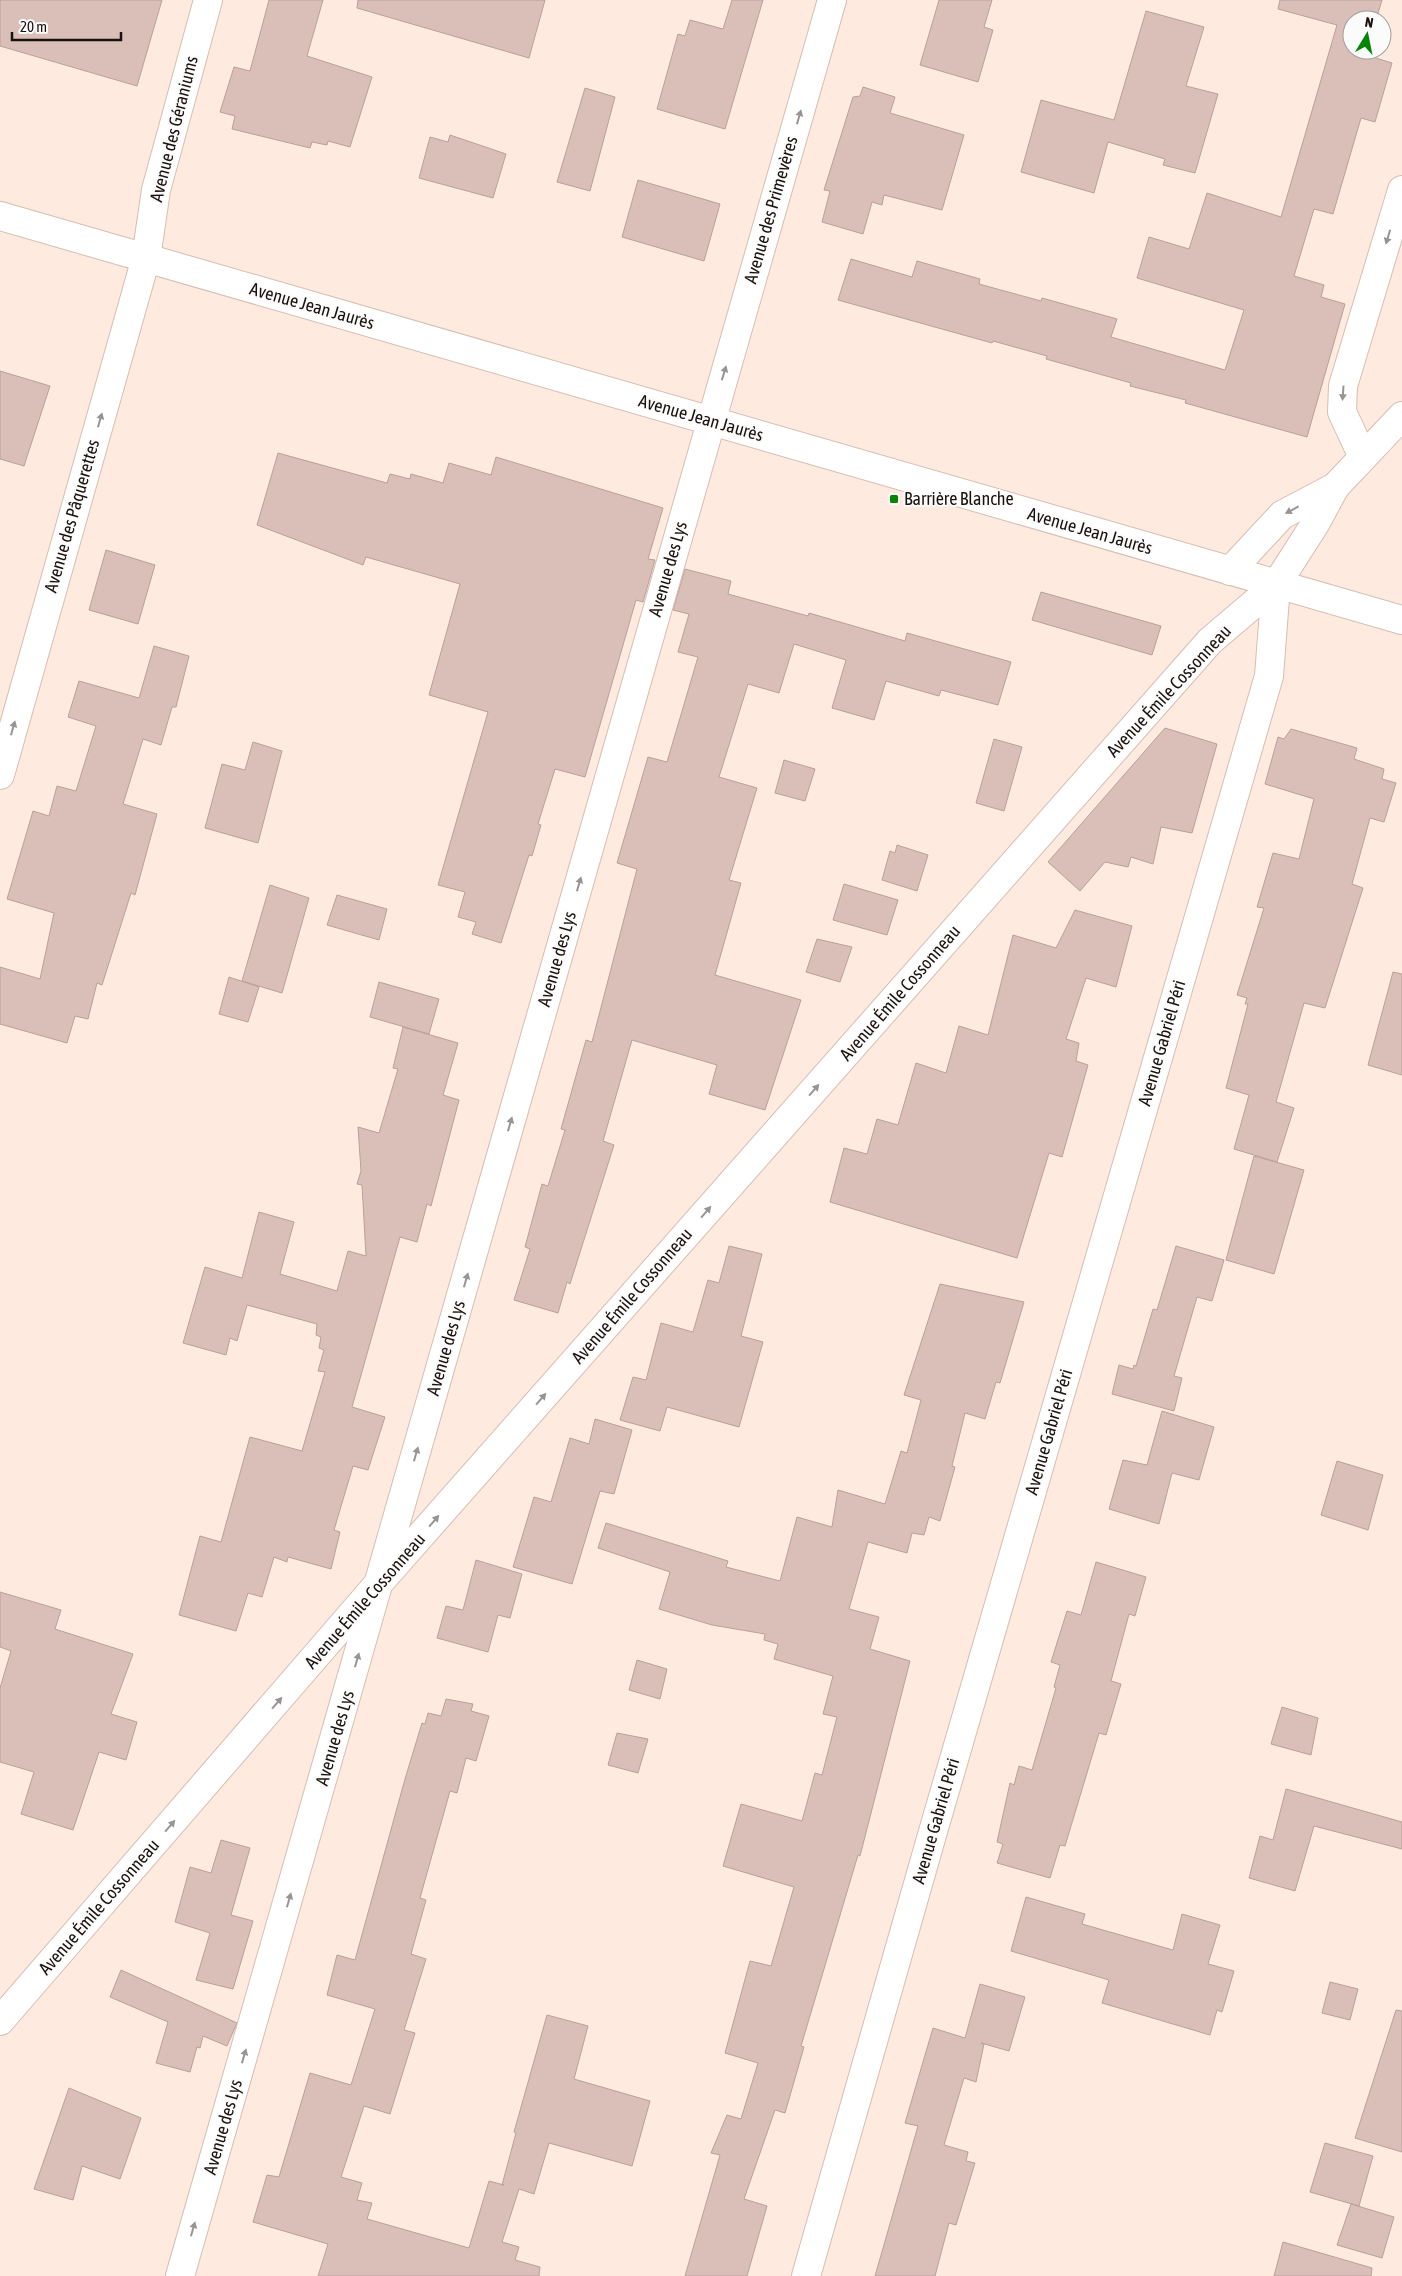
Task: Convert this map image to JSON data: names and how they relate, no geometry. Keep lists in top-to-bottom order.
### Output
{
  "streets": {
    "street": [
      "Avenue des Géraniums",
      "Avenue des Primevères",
      "Avenue Jean Jaurès",
      "Avenue des Pâquerettes",
      "Avenue des Lys",
      "Avenue Émile Cossonneau",
      "Avenue Gabriel Péri"
    ]
  },
  "crossings": [
    ["Avenue des Géraniums", "Avenue Jean Jaurès"],
    ["Avenue des Géraniums", "Avenue des Pâquerettes"],
    ["Avenue des Primevères", "Avenue Jean Jaurès"],
    ["Avenue des Primevères", "Avenue des Lys"],
    ["Avenue Jean Jaurès", "Avenue des Pâquerettes"],
    ["Avenue Jean Jaurès", "Avenue des Lys"],
    ["Avenue Jean Jaurès", "Avenue Émile Cossonneau"],
    ["Avenue Jean Jaurès", "Avenue Gabriel Péri"],
    ["Avenue des Lys", "Avenue Émile Cossonneau"],
    ["Avenue Émile Cossonneau", "Avenue Gabriel Péri"]
  ],
  "one_way": [
    "Avenue des Primevères",
    "Avenue des Pâquerettes",
    "Avenue des Lys",
    "Avenue Émile Cossonneau"
  ],
  "places": {
    "transit": ["Barrière Blanche"]
  },
  "scale_bar": "20 m",
  "north": "top"
}
